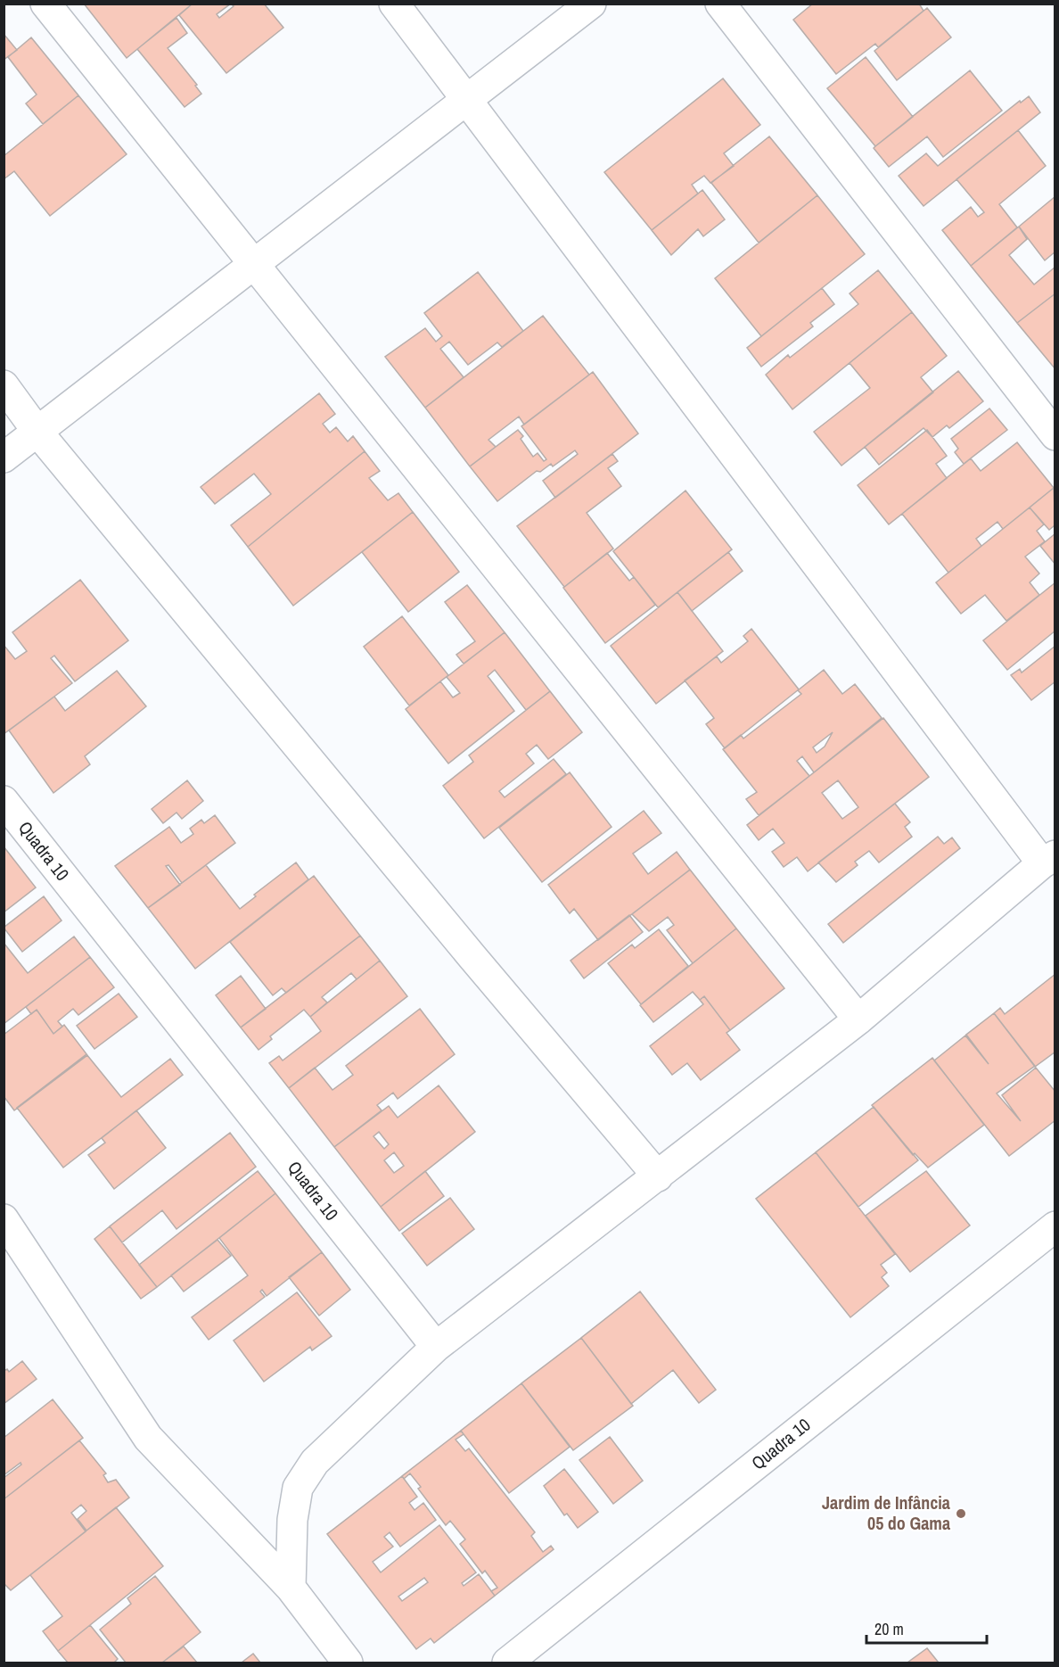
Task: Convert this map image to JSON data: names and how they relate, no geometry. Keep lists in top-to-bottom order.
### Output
{
  "streets": {
    "street": ["Quadra 10"]
  },
  "places": ["Jardim de Infância 05 do Gama"],
  "scale_bar": "20 m"
}
